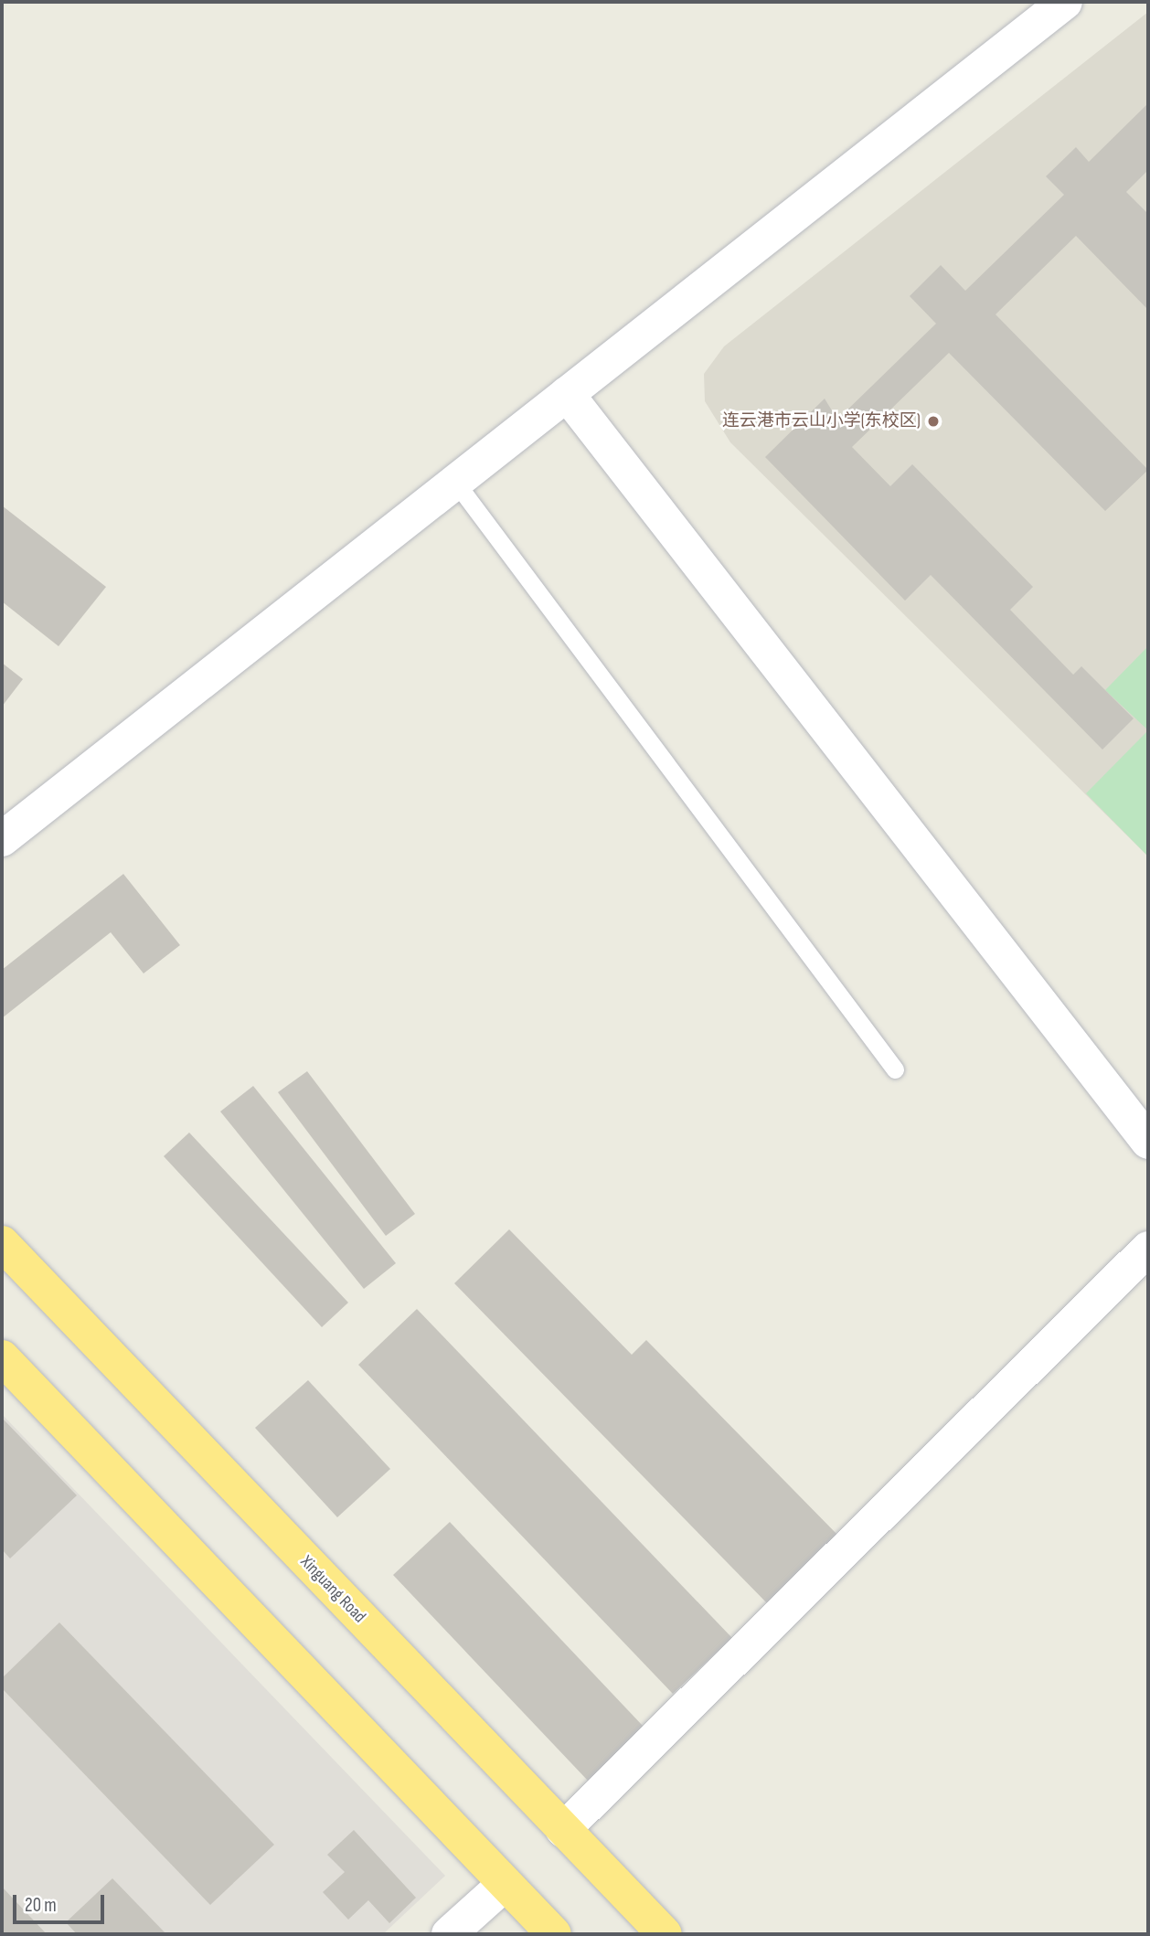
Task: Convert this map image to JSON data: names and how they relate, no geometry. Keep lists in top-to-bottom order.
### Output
{
  "streets": {
    "highway": ["Xinguang Road"]
  },
  "places": ["连云港市云山小学(东校区)"],
  "scale_bar": "20 m"
}
